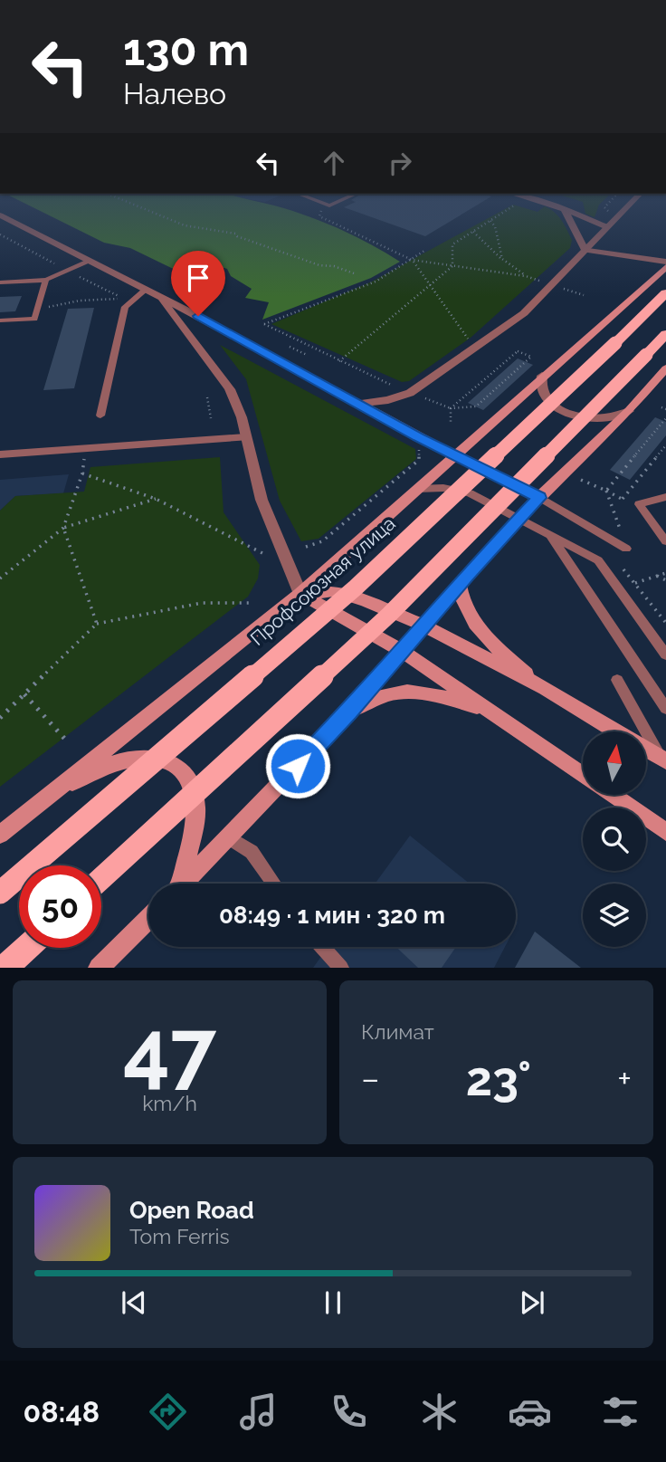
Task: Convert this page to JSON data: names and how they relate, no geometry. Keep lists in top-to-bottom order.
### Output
{
  "streets": {
    "main road": ["Профсоюзная улица"]
  },
  "north": "top",
  "page": {
    "turn": ["130 m", "Налево"],
    "limit": "50",
    "trip": "08:49 · 1 мин · 320 m",
    "tile": [
      ["47", "km/h"],
      "Климат"
    ],
    "heat": ["−", "23°", "+"],
    "song": ["Open Road", "Tom Ferris"],
    "tabs": "08:48"
  }
}
